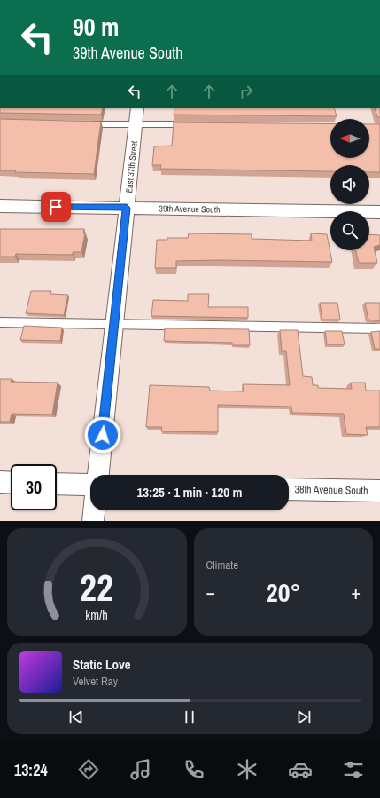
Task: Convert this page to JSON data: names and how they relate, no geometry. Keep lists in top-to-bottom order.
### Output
{
  "streets": {
    "street": ["East 37th Street", "39th Avenue South", "38th Avenue South"]
  },
  "crossings": [
    ["East 37th Street", "39th Avenue South"]
  ],
  "north": "left",
  "page": {
    "turn": ["90 m", "39th Avenue South"],
    "limit": "30",
    "trip": "13:25 · 1 min · 120 m",
    "tile": "Climate",
    "heat": ["−", "20°", "+"],
    "song": ["Static Love", "Velvet Ray"],
    "tabs": "13:24",
    "gauge": ["22", "km/h"]
  }
}
